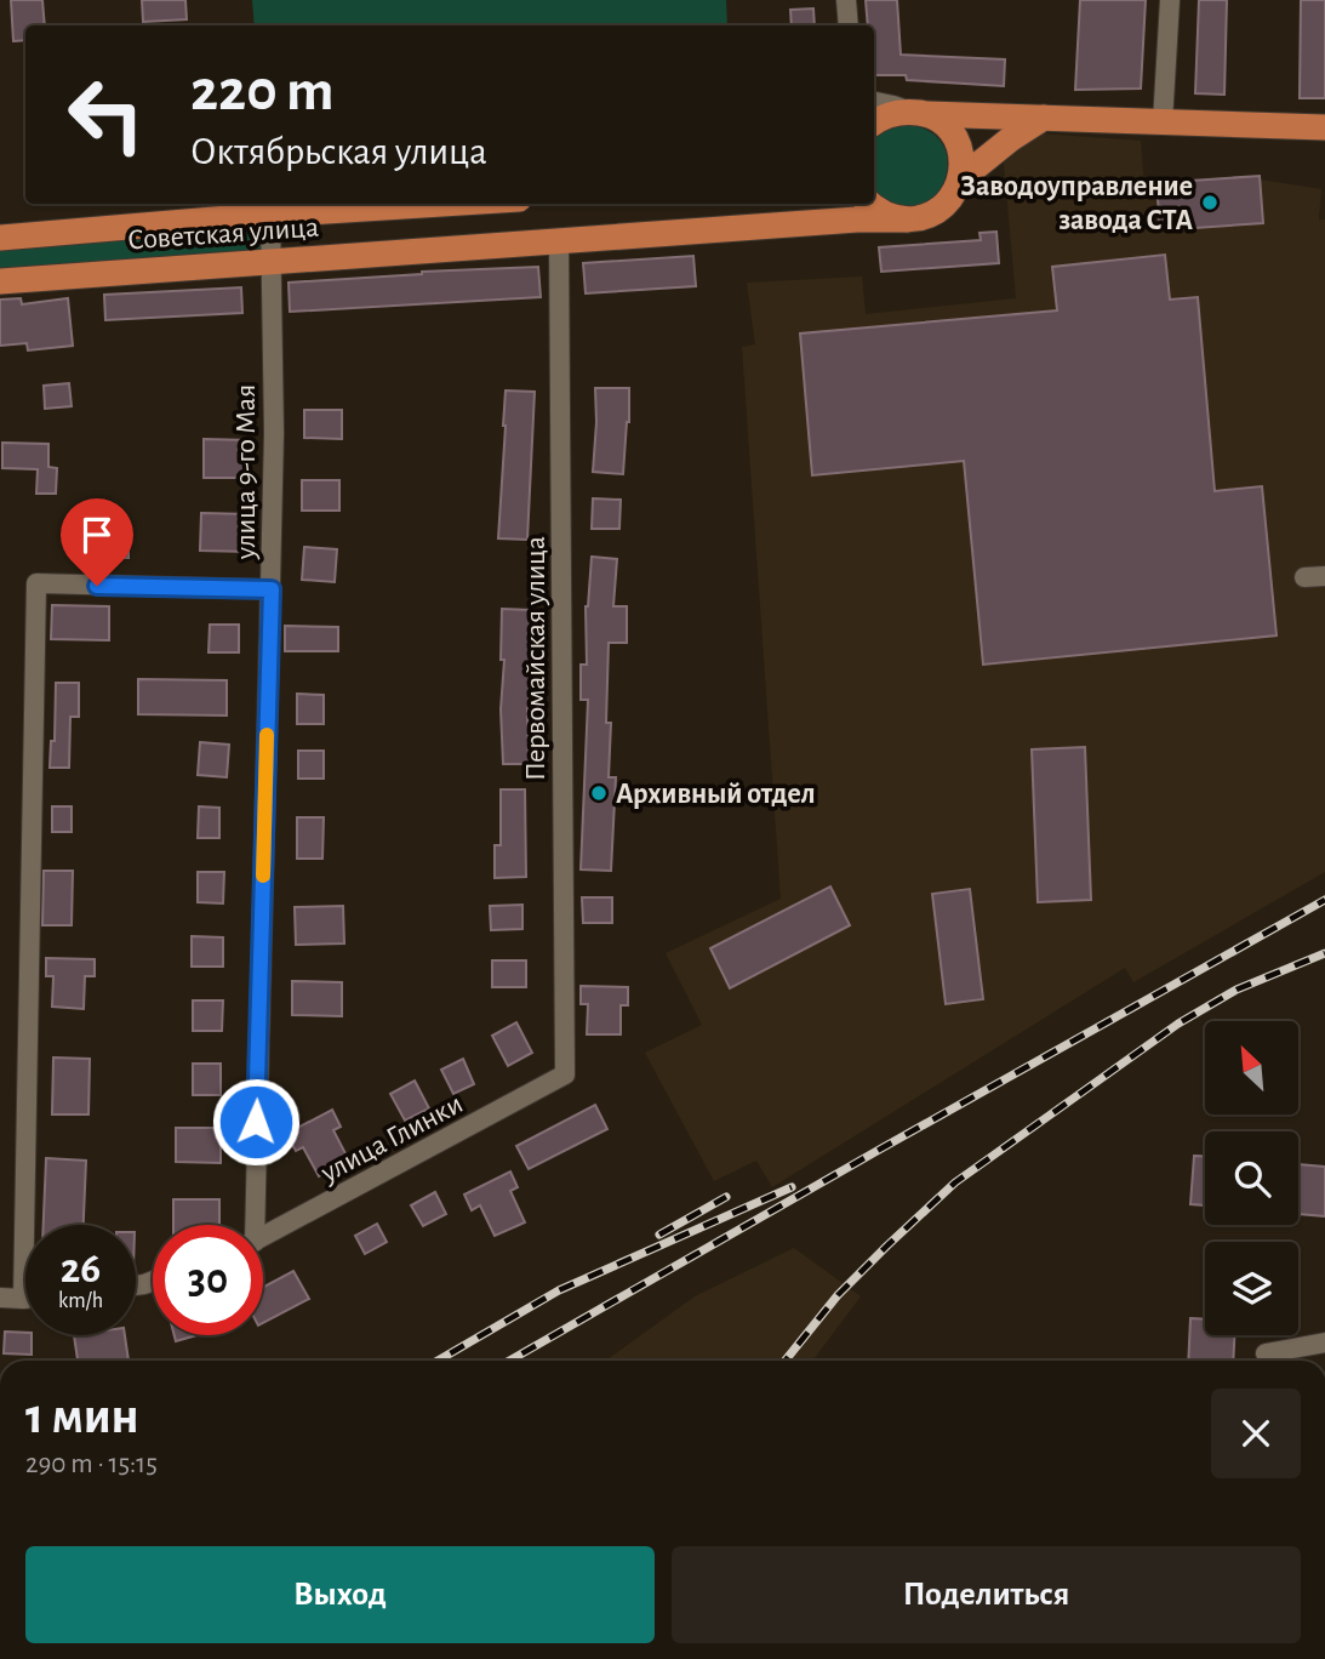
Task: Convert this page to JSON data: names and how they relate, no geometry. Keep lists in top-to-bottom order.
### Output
{
  "streets": {
    "main road": ["Советская улица"],
    "street": ["улица 9-го Мая", "Первомайская улица", "улица Глинки"]
  },
  "crossings": [
    ["Советская улица", "улица 9-го Мая"],
    ["Советская улица", "Первомайская улица"],
    ["Первомайская улица", "улица Глинки"]
  ],
  "places": ["Заводоуправление завода СТА", "Архивный отдел"],
  "north": "top left",
  "page": {
    "turn": ["220 m", "Октябрьская улица"],
    "speed": "26 km/h",
    "limit": "30",
    "heading": ["1 мин", "290 m · 15:15"],
    "buttons": ["Выход", "Поделиться"]
  }
}
